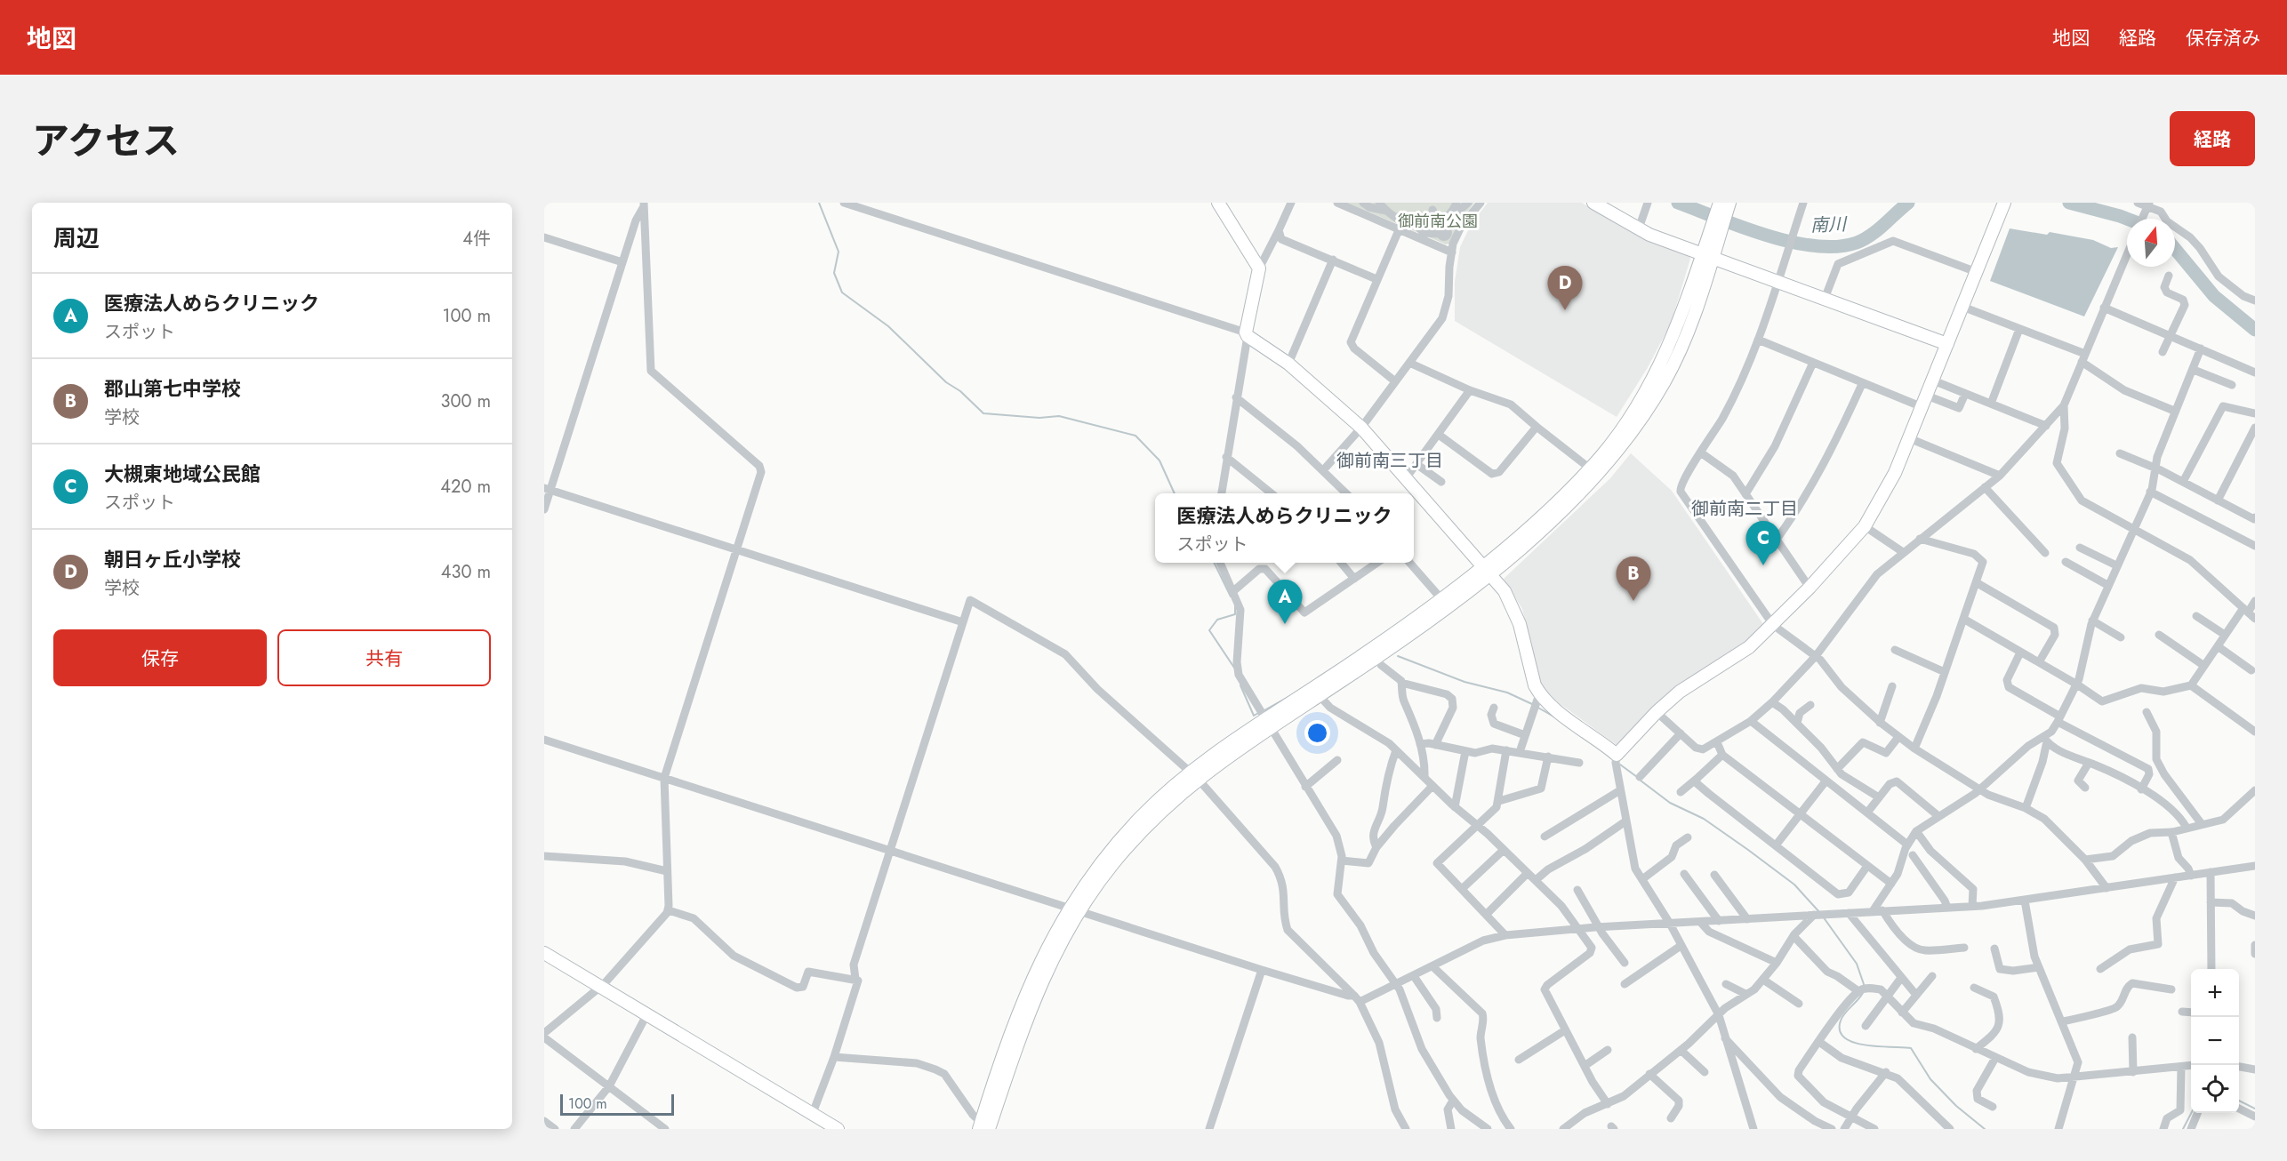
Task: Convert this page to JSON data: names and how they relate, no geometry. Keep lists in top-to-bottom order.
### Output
{
  "districts": ["御前南三丁目", "御前南二丁目"],
  "water": ["南川"],
  "parks": ["御前南公園"],
  "scale_bar": "100 m",
  "north": "top",
  "page": {
    "header": "地図",
    "nav": ["地図", "経路", "保存済み"],
    "title": "アクセス",
    "buttons": [
      "経路",
      ["保存", "共有"]
    ],
    "heading": ["周辺", "4件"],
    "pins": [
      "D",
      "C",
      "B",
      "A"
    ],
    "list": [
      {
        "mark": "A",
        "name": "医療法人めらクリニック",
        "note": "スポット",
        "value": "100 m"
      },
      {
        "mark": "B",
        "name": "郡山第七中学校",
        "note": "学校",
        "value": "300 m"
      },
      {
        "mark": "C",
        "name": "大槻東地域公民館",
        "note": "スポット",
        "value": "420 m"
      },
      {
        "mark": "D",
        "name": "朝日ヶ丘小学校",
        "note": "学校",
        "value": "430 m"
      }
    ],
    "popup": ["医療法人めらクリニック", "スポット"],
    "map_buttons": ["+", "−"],
    "scale": "100 m"
  }
}
